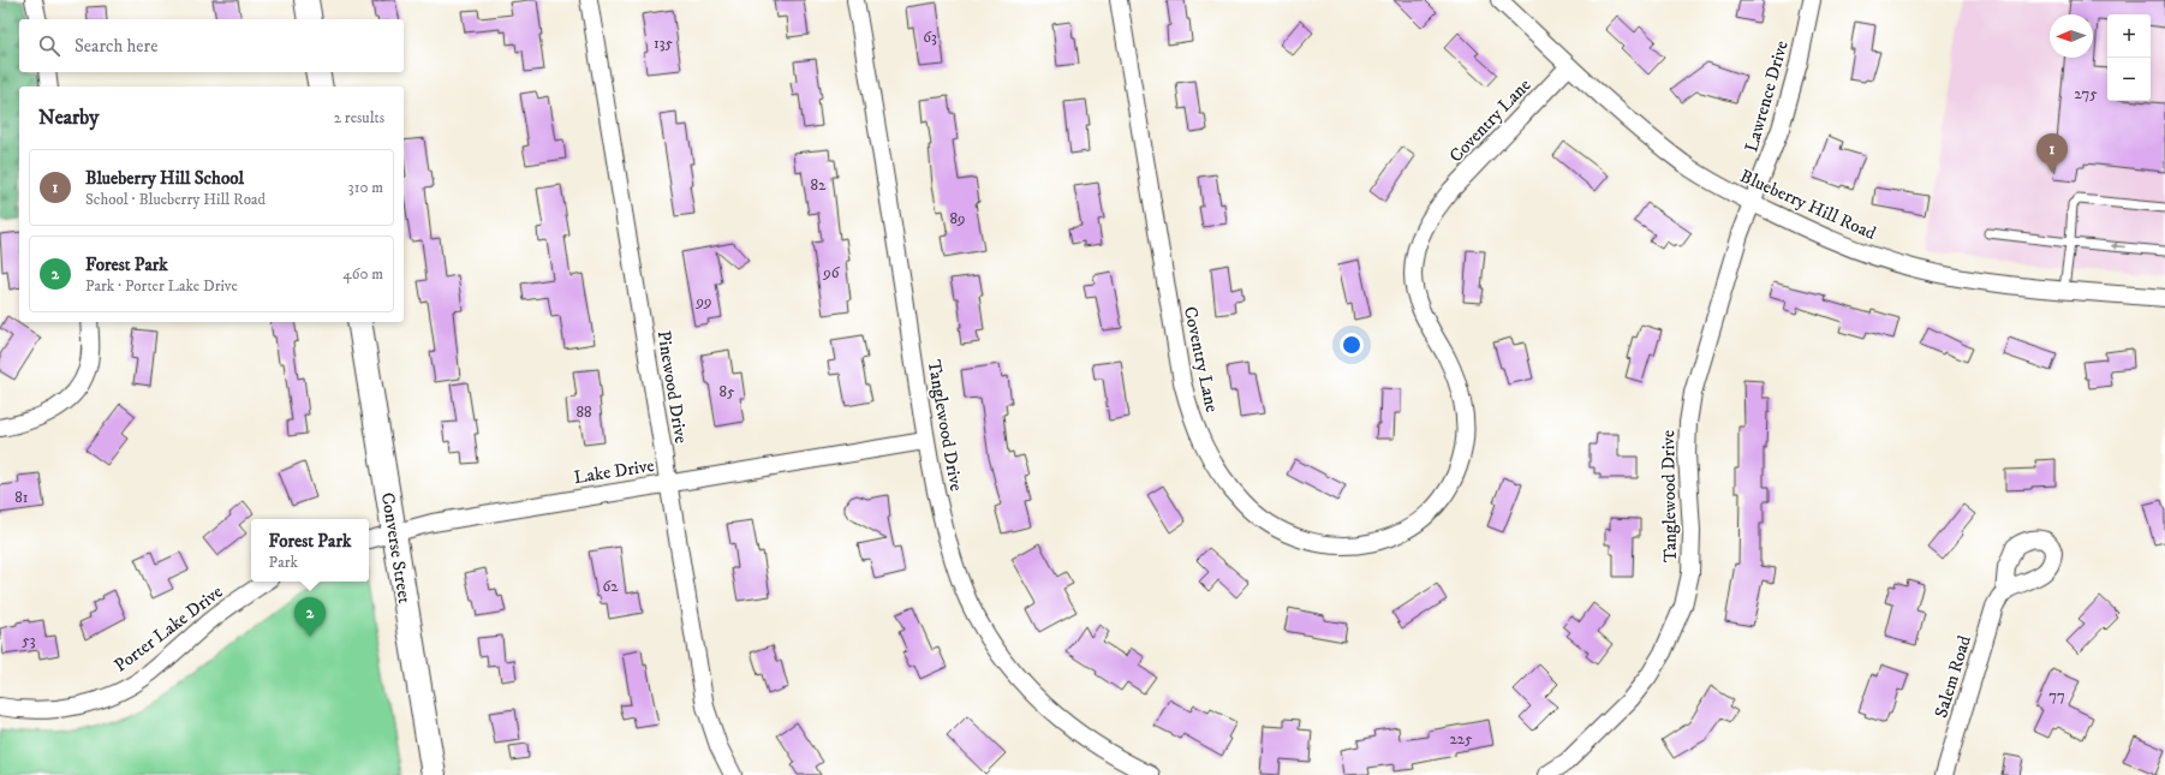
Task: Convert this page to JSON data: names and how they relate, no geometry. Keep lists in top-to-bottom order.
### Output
{
  "streets": {
    "main road": ["Converse Street"],
    "street": [
      "Lawrence Drive",
      "Coventry Lane",
      "Blueberry Hill Road",
      "Pinewood Drive",
      "Tanglewood Drive",
      "Lake Drive",
      "Porter Lake Drive",
      "Salem Road"
    ]
  },
  "crossings": [
    ["Lawrence Drive", "Blueberry Hill Road"],
    ["Lawrence Drive", "Tanglewood Drive"],
    ["Coventry Lane", "Blueberry Hill Road"],
    ["Blueberry Hill Road", "Tanglewood Drive"],
    ["Pinewood Drive", "Lake Drive"],
    ["Tanglewood Drive", "Lake Drive"],
    ["Lake Drive", "Converse Street"]
  ],
  "house_numbers": [
    "63",
    "135",
    "275",
    "82",
    "89",
    "96",
    "99",
    "85",
    "88",
    "81",
    "62",
    "53",
    "77",
    "225"
  ],
  "north": "left",
  "page": {
    "map_buttons": ["+", "−"],
    "search": "Search here",
    "heading": ["Nearby", "2 results"],
    "pins": ["1", "2"],
    "list": [
      {
        "mark": "1",
        "name": "Blueberry Hill School",
        "note": "School · Blueberry Hill Road",
        "value": "310 m"
      },
      {
        "mark": "2",
        "name": "Forest Park",
        "note": "Park · Porter Lake Drive",
        "value": "460 m"
      }
    ],
    "popup": ["Forest Park", "Park"]
  }
}
